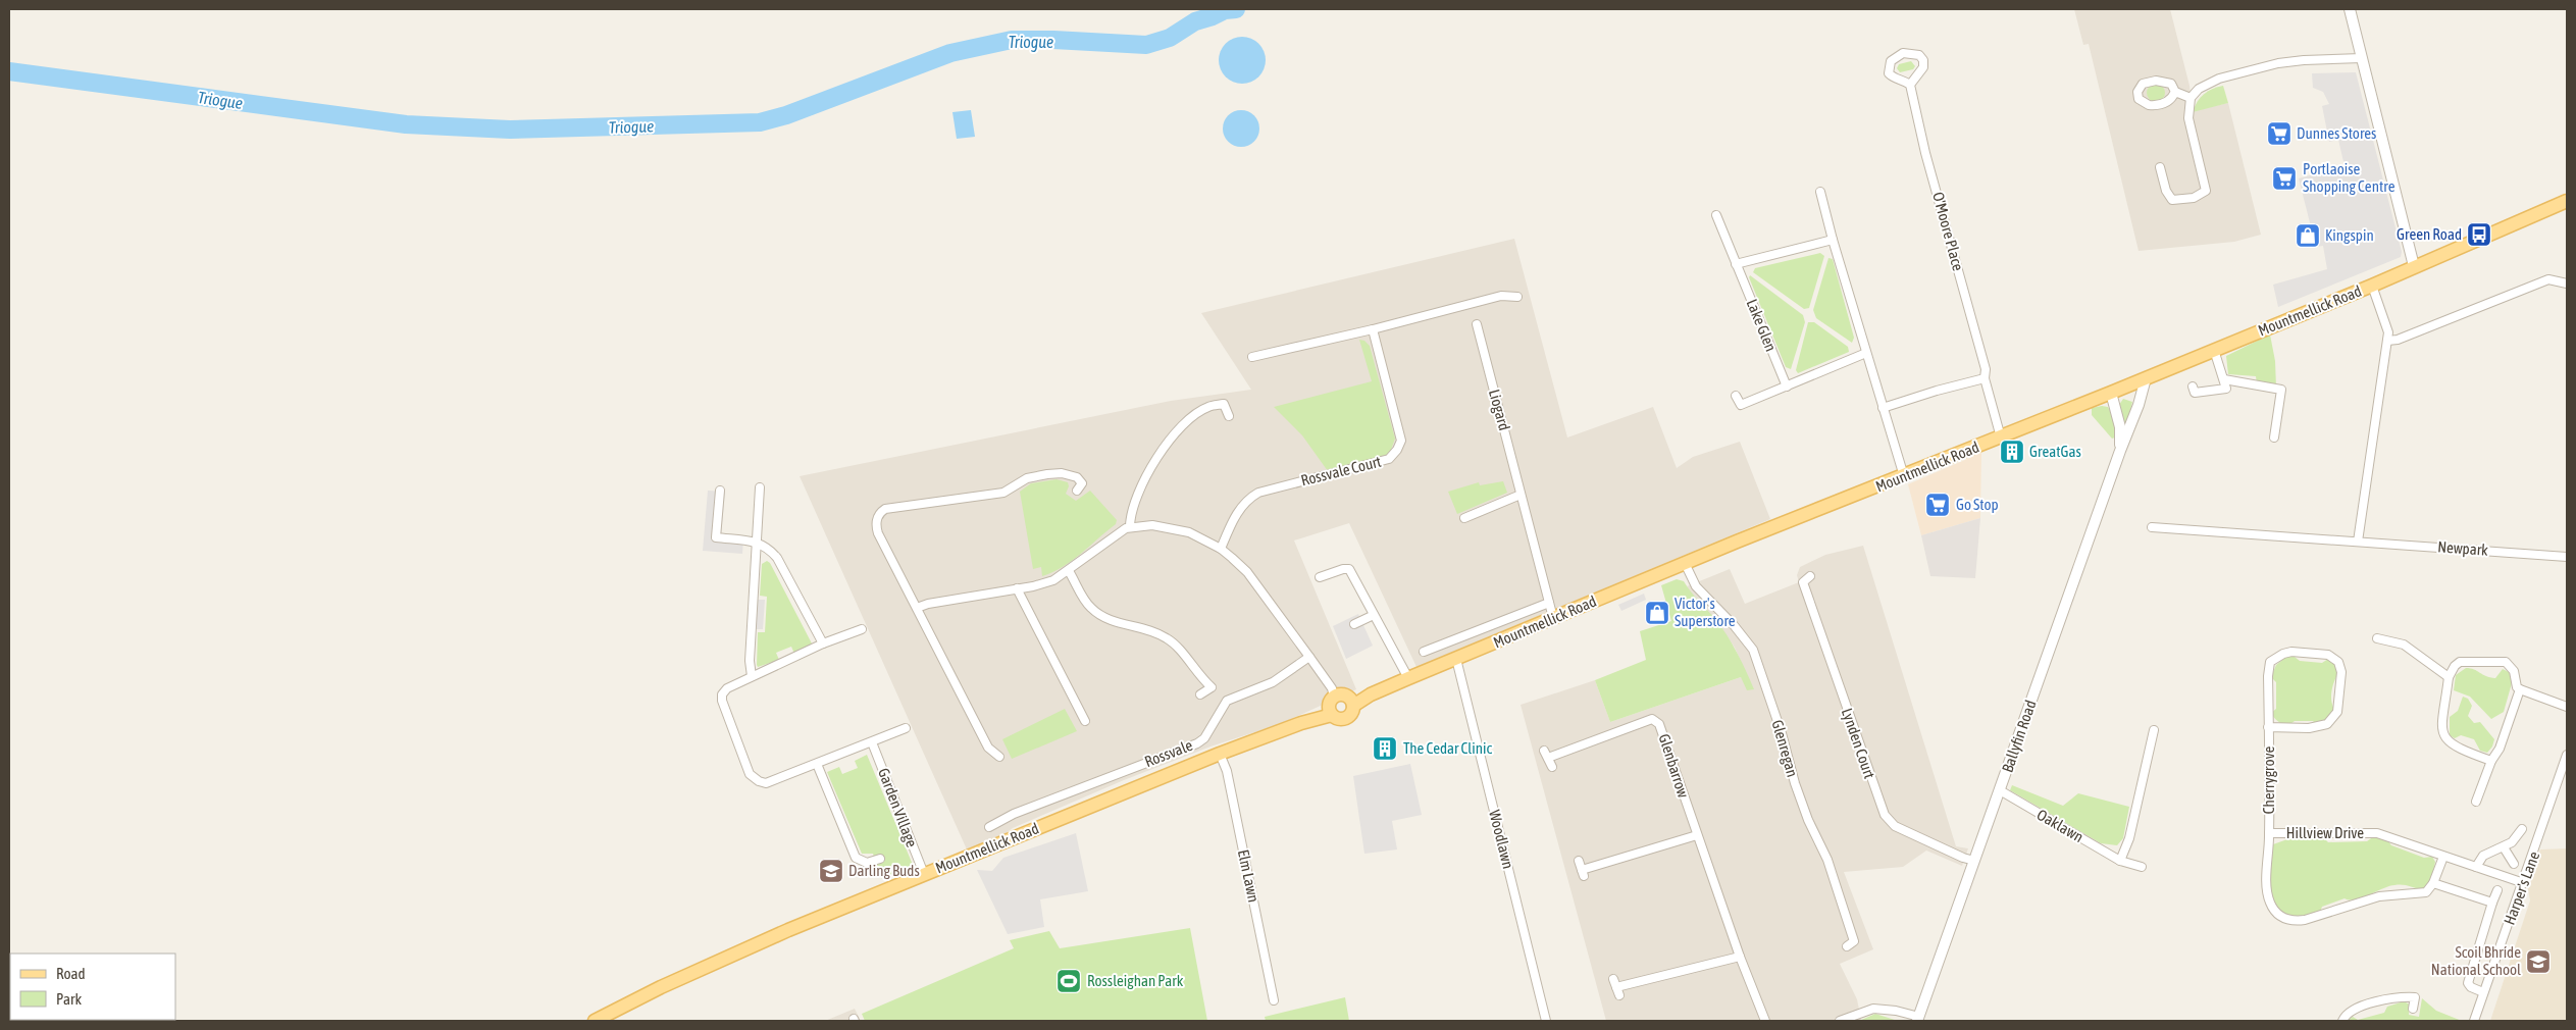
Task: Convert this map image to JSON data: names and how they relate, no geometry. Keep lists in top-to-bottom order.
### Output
{
  "streets": {
    "main road": ["Mountmellick Road"],
    "street": [
      "O'Moore Place",
      "Lake Glen",
      "Liogard",
      "Rossvale Court",
      "Newpark",
      "Ballyfin Road",
      "Lynden Court",
      "Glenregan",
      "Rossvale",
      "Glenbarrow",
      "Cherrygrove",
      "Garden Village",
      "Oaklawn",
      "Hillview Drive",
      "Woodlawn",
      "Elm Lawn",
      "Harper's Lane"
    ]
  },
  "crossings": [
    ["O'Moore Place", "Mountmellick Road"],
    ["Mountmellick Road", "Liogard"],
    ["Mountmellick Road", "Ballyfin Road"],
    ["Mountmellick Road", "Glenregan"],
    ["Mountmellick Road", "Garden Village"],
    ["Mountmellick Road", "Woodlawn"],
    ["Mountmellick Road", "Elm Lawn"],
    ["Ballyfin Road", "Lynden Court"],
    ["Ballyfin Road", "Oaklawn"],
    ["Cherrygrove", "Hillview Drive"],
    ["Hillview Drive", "Harper's Lane"]
  ],
  "water": ["Triogue"],
  "places": {
    "supermarket": ["Dunnes Stores", "Portlaoise Shopping Centre", "Go Stop"],
    "bus stop": ["Green Road"],
    "shop": ["Kingspin", "Victor's Superstore"],
    "building": ["GreatGas", "The Cedar Clinic"],
    "school or university": ["Darling Buds", "Scoil Bhríde National School"],
    "sports": ["Rossleighan Park"]
  },
  "legend": ["Road", "Park"]
}
